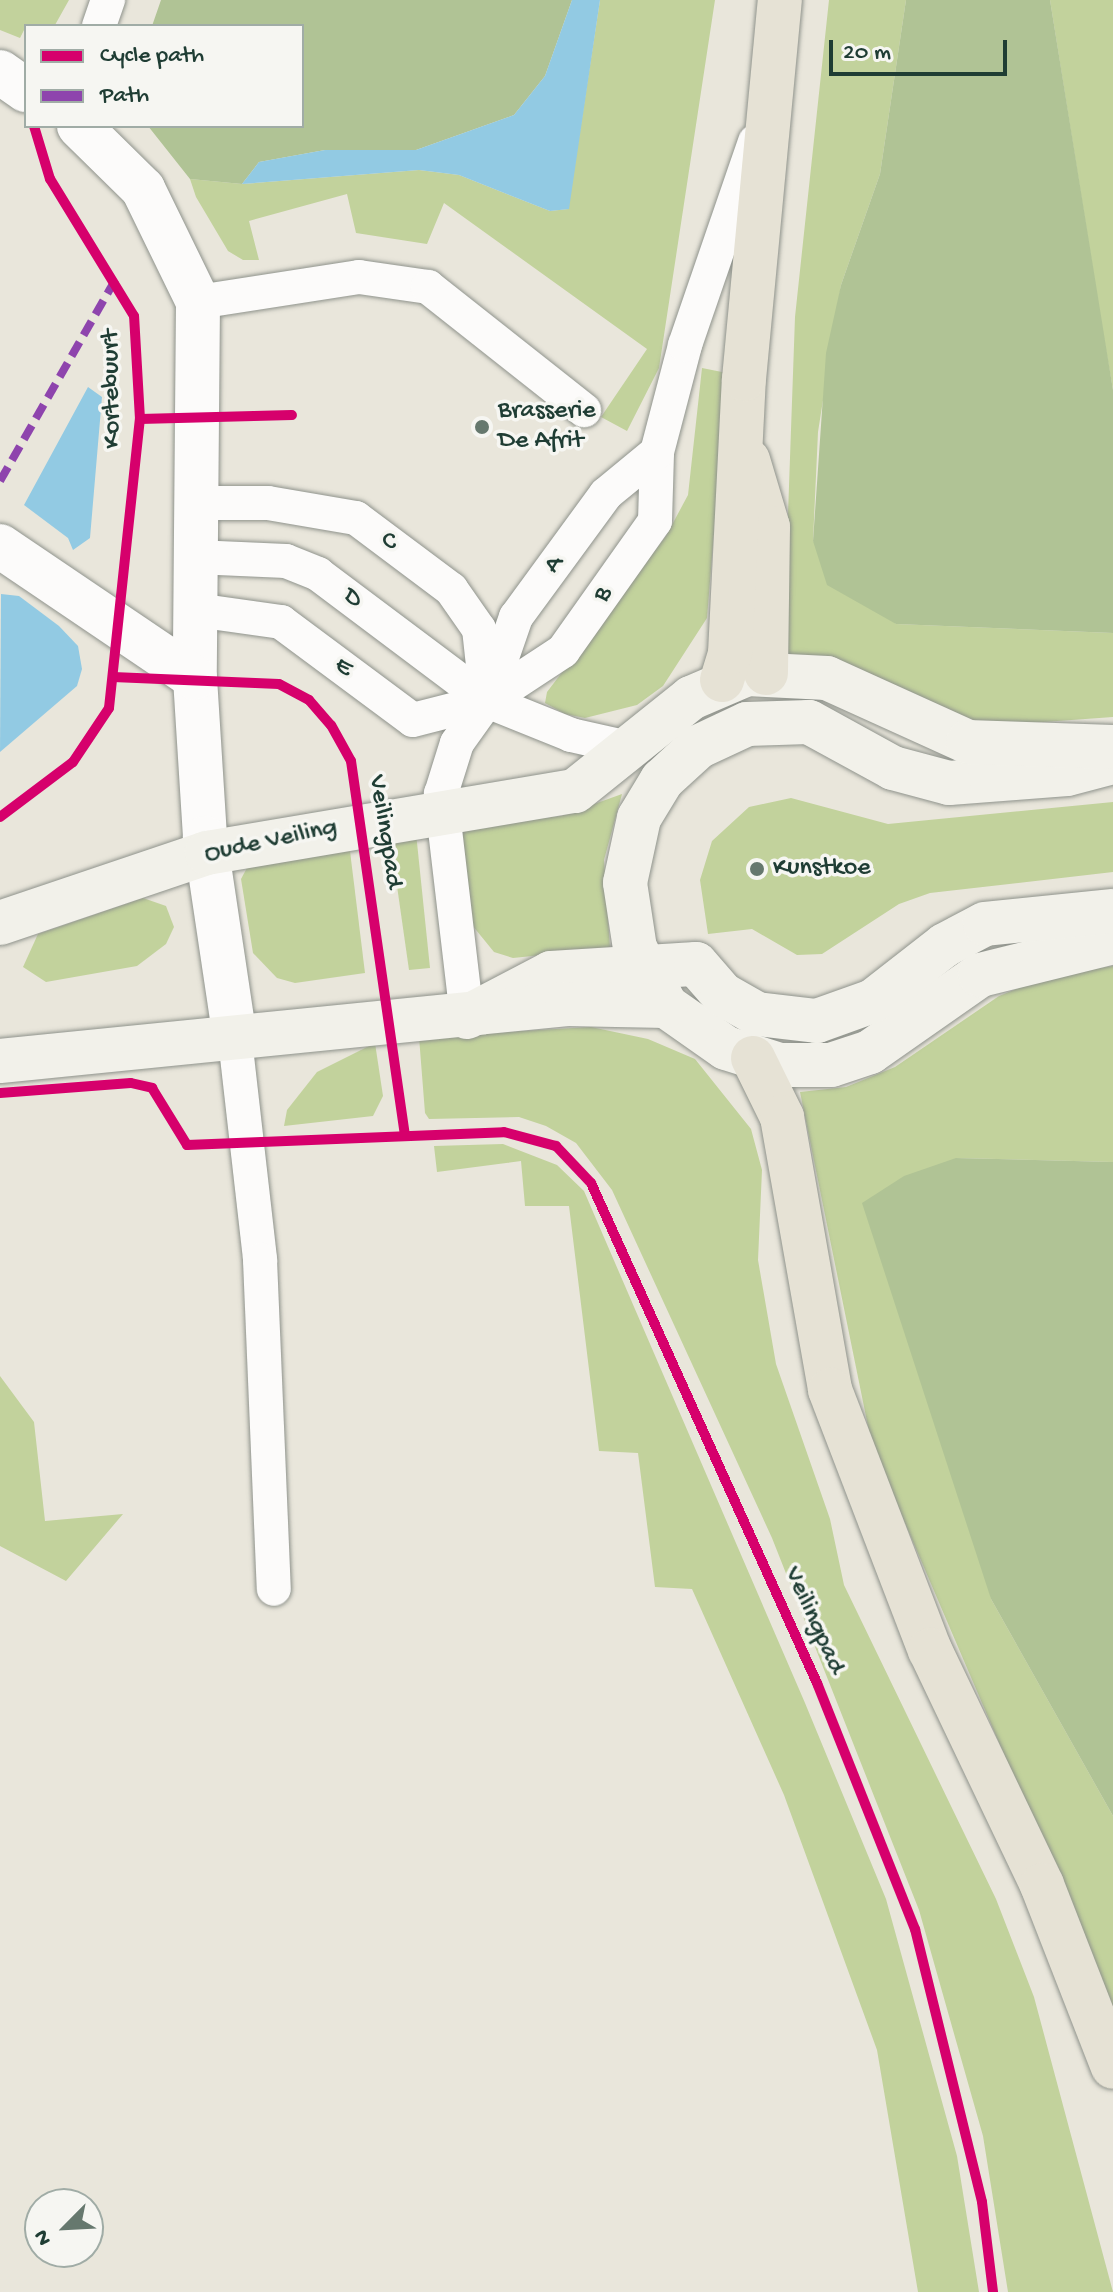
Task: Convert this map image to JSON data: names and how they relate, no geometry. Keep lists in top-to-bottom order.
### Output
{
  "streets": {
    "main road": ["Oude Veiling"],
    "lane": [
      "C",
      "A",
      "B",
      "D",
      "E"
    ],
    "cycle path": ["Kortebuurt", "Veilingpad"]
  },
  "crossings": [
    ["C", "A"],
    ["C", "B"],
    ["C", "D"],
    ["C", "E"],
    ["A", "B"],
    ["A", "D"],
    ["A", "E"],
    ["B", "D"],
    ["B", "E"],
    ["D", "E"],
    ["D", "Oude Veiling"]
  ],
  "places": ["Brasserie De Afrit", "Kunstkoe"],
  "legend": ["Cycle path", "Path"],
  "scale_bar": "20 m",
  "north": "bottom left"
}
